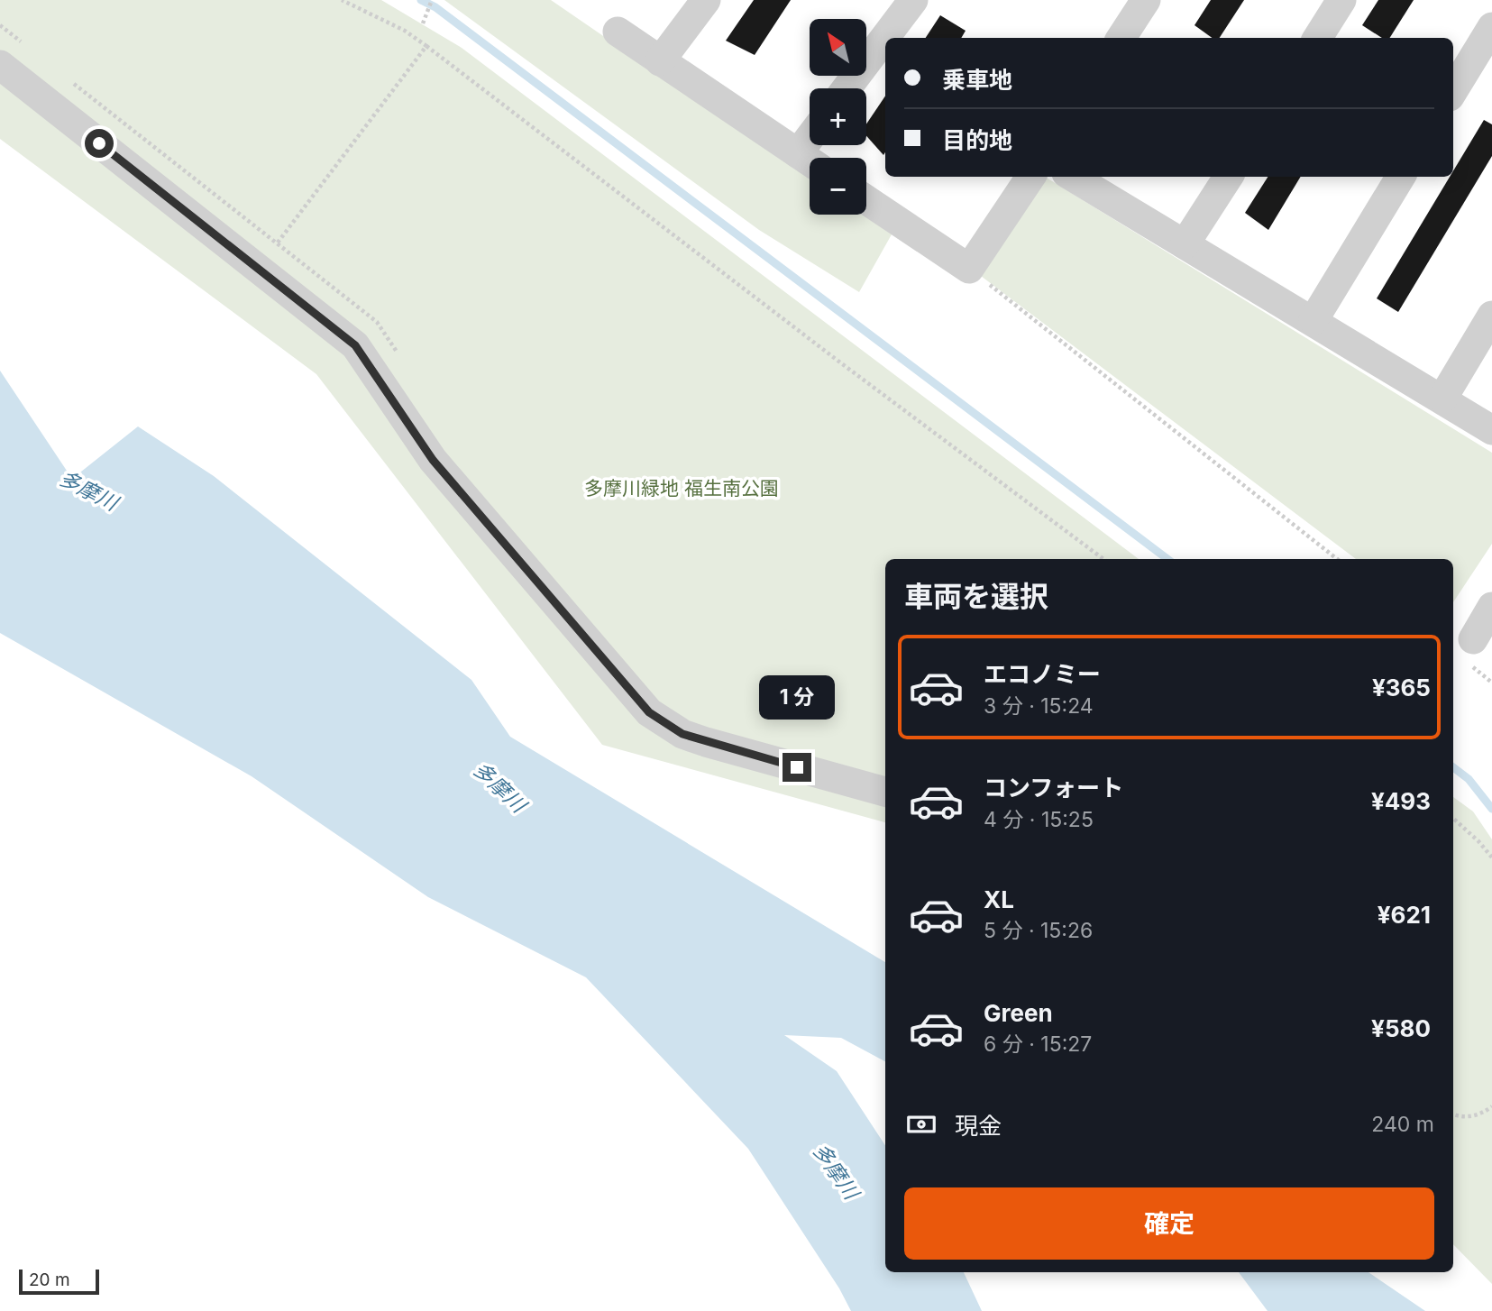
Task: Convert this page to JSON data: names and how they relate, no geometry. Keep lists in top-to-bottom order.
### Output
{
  "water": ["多摩川"],
  "parks": ["多摩川緑地 福生南公園"],
  "scale_bar": "20 m",
  "north": "top left",
  "page": {
    "map_buttons": ["+", "−"],
    "banner": ["乗車地", "目的地"],
    "heading": "車両を選択",
    "list": [
      {
        "name": "エコノミー",
        "note": "3 分 · 15:24",
        "value": "¥365"
      },
      {
        "name": "コンフォート",
        "note": "4 分 · 15:25",
        "value": "¥493"
      },
      {
        "name": "XL",
        "note": "5 分 · 15:26",
        "value": "¥621"
      },
      {
        "name": "Green",
        "note": "6 分 · 15:27",
        "value": "¥580"
      }
    ],
    "bubble": "1 分",
    "pay": ["現金", "240 m"],
    "buttons": "確定",
    "scale": "20 m"
  }
}
